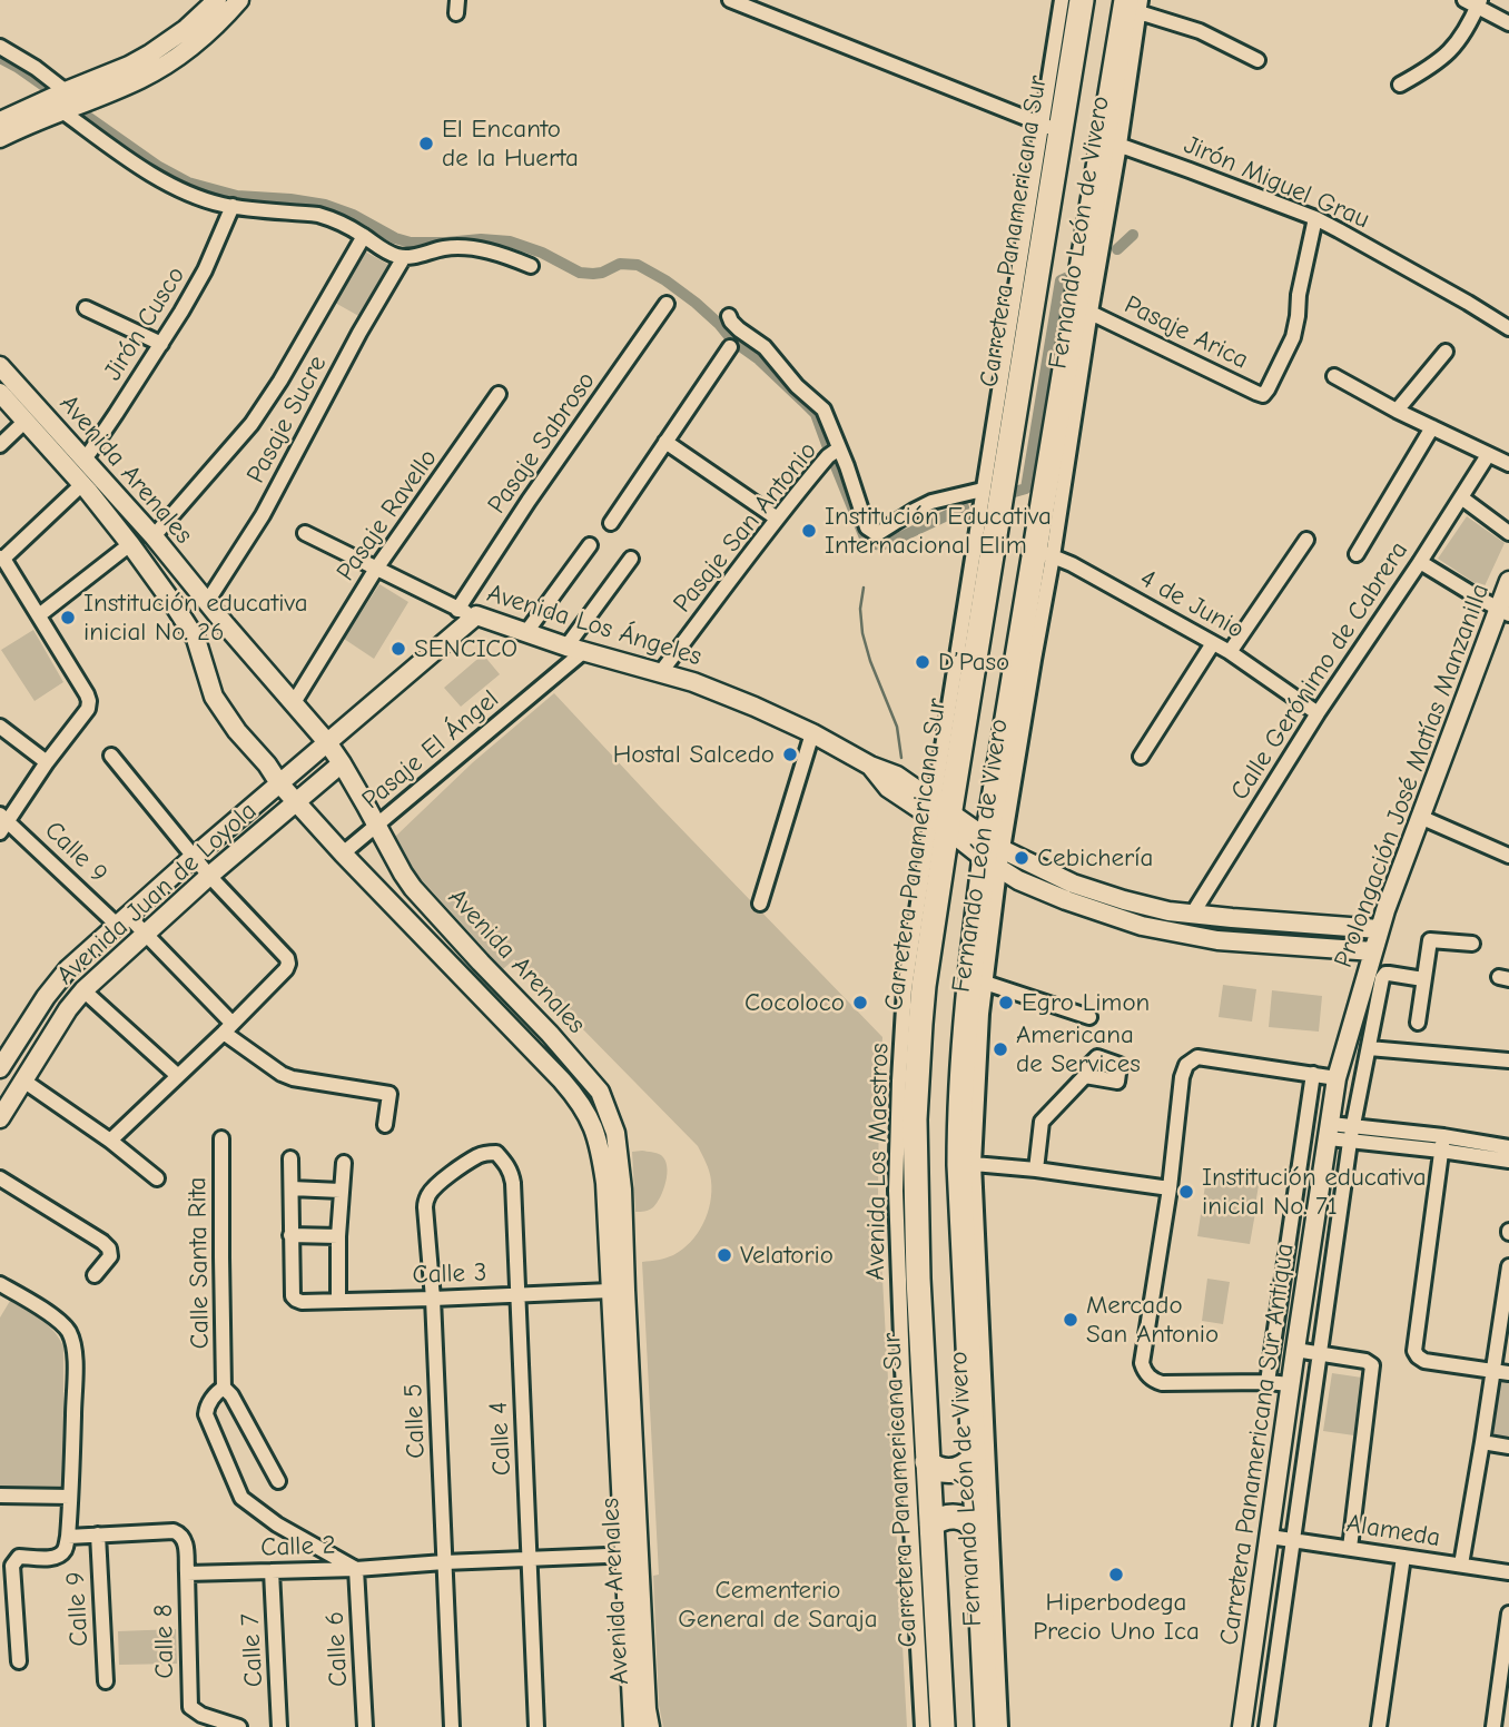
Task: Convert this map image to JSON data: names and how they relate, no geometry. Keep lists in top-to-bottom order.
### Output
{
  "streets": {
    "highway": ["Carretera Panamericana Sur"],
    "street": [
      "Jirón Miguel Grau",
      "Fernando León de Vivero",
      "Jirón Cusco",
      "Pasaje Arica",
      "Pasaje Sucre",
      "Pasaje Sabroso",
      "Avenida Arenales",
      "Pasaje Ravello",
      "Pasaje San Antonio",
      "4 de Junio",
      "Avenida Los Ángeles",
      "Calle Gerónimo de Cabrera",
      "Pasaje El Ángel",
      "Prolongación José Matías Manzanilla",
      "Calle 9",
      "Avenida Juan de Loyola",
      "Avenida Los Maestros",
      "Calle Santa Rita",
      "Calle 3",
      "Calle 5",
      "Calle 4",
      "Carretera Panamericana Sur Antiqua",
      "Alameda",
      "Calle 2",
      "Calle 8",
      "Calle 6",
      "Calle 7"
    ]
  },
  "crossings": [
    ["Jirón Miguel Grau", "Fernando León de Vivero"],
    ["Jirón Miguel Grau", "Pasaje Arica"],
    ["Carretera Panamericana Sur", "Avenida Los Ángeles"],
    ["Carretera Panamericana Sur", "Avenida Los Maestros"],
    ["Fernando León de Vivero", "Pasaje Arica"],
    ["Fernando León de Vivero", "Avenida Los Ángeles"],
    ["Jirón Cusco", "Avenida Arenales"],
    ["Pasaje Sucre", "Avenida Arenales"],
    ["Pasaje Sabroso", "Avenida Los Ángeles"],
    ["Avenida Arenales", "Pasaje Ravello"],
    ["Avenida Arenales", "Pasaje El Ángel"],
    ["Avenida Arenales", "Avenida Juan de Loyola"],
    ["Avenida Arenales", "Calle 3"],
    ["Avenida Arenales", "Calle 2"],
    ["Pasaje Ravello", "Avenida Los Ángeles"],
    ["Pasaje San Antonio", "Avenida Los Ángeles"],
    ["4 de Junio", "Calle Gerónimo de Cabrera"],
    ["Avenida Los Ángeles", "Pasaje El Ángel"],
    ["Avenida Los Ángeles", "Avenida Juan de Loyola"],
    ["Avenida Los Ángeles", "Avenida Los Maestros"],
    ["Prolongación José Matías Manzanilla", "Carretera Panamericana Sur Antiqua"],
    ["Calle 9", "Avenida Juan de Loyola"],
    ["Avenida Juan de Loyola", "Calle Santa Rita"],
    ["Calle Santa Rita", "Calle 2"],
    ["Calle Santa Rita", "Calle 6"],
    ["Calle 3", "Calle 5"],
    ["Calle 3", "Calle 4"],
    ["Calle 5", "Calle 4"],
    ["Calle 5", "Calle 2"],
    ["Calle 4", "Calle 2"],
    ["Carretera Panamericana Sur Antiqua", "Alameda"],
    ["Calle 2", "Calle 8"],
    ["Calle 2", "Calle 6"],
    ["Calle 2", "Calle 7"]
  ],
  "parks": ["Cementerio General de Saraja"],
  "places": [
    "El Encanto de la Huerta",
    "Institución Educativa Internacional Elim",
    "Institución educativa inicial No. 26",
    "SENCICO",
    "D’Paso",
    "Hostal Salcedo",
    "Cebichería",
    "Cocoloco",
    "Egro Limon",
    "Americana de Services",
    "Institución educativa inicial No. 71",
    "Velatorio",
    "Mercado San Antonio",
    "Hiperbodega Precio Uno Ica"
  ]
}
